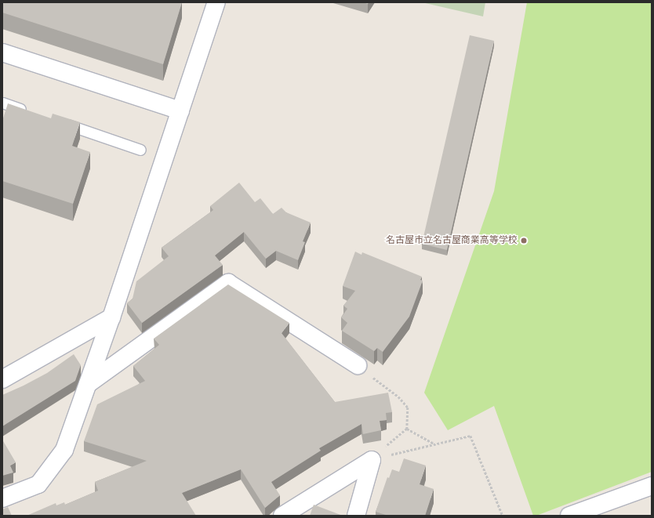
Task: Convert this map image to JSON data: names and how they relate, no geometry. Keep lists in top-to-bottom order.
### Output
{
  "places": ["名古屋市立名古屋商業高等学校"]
}
